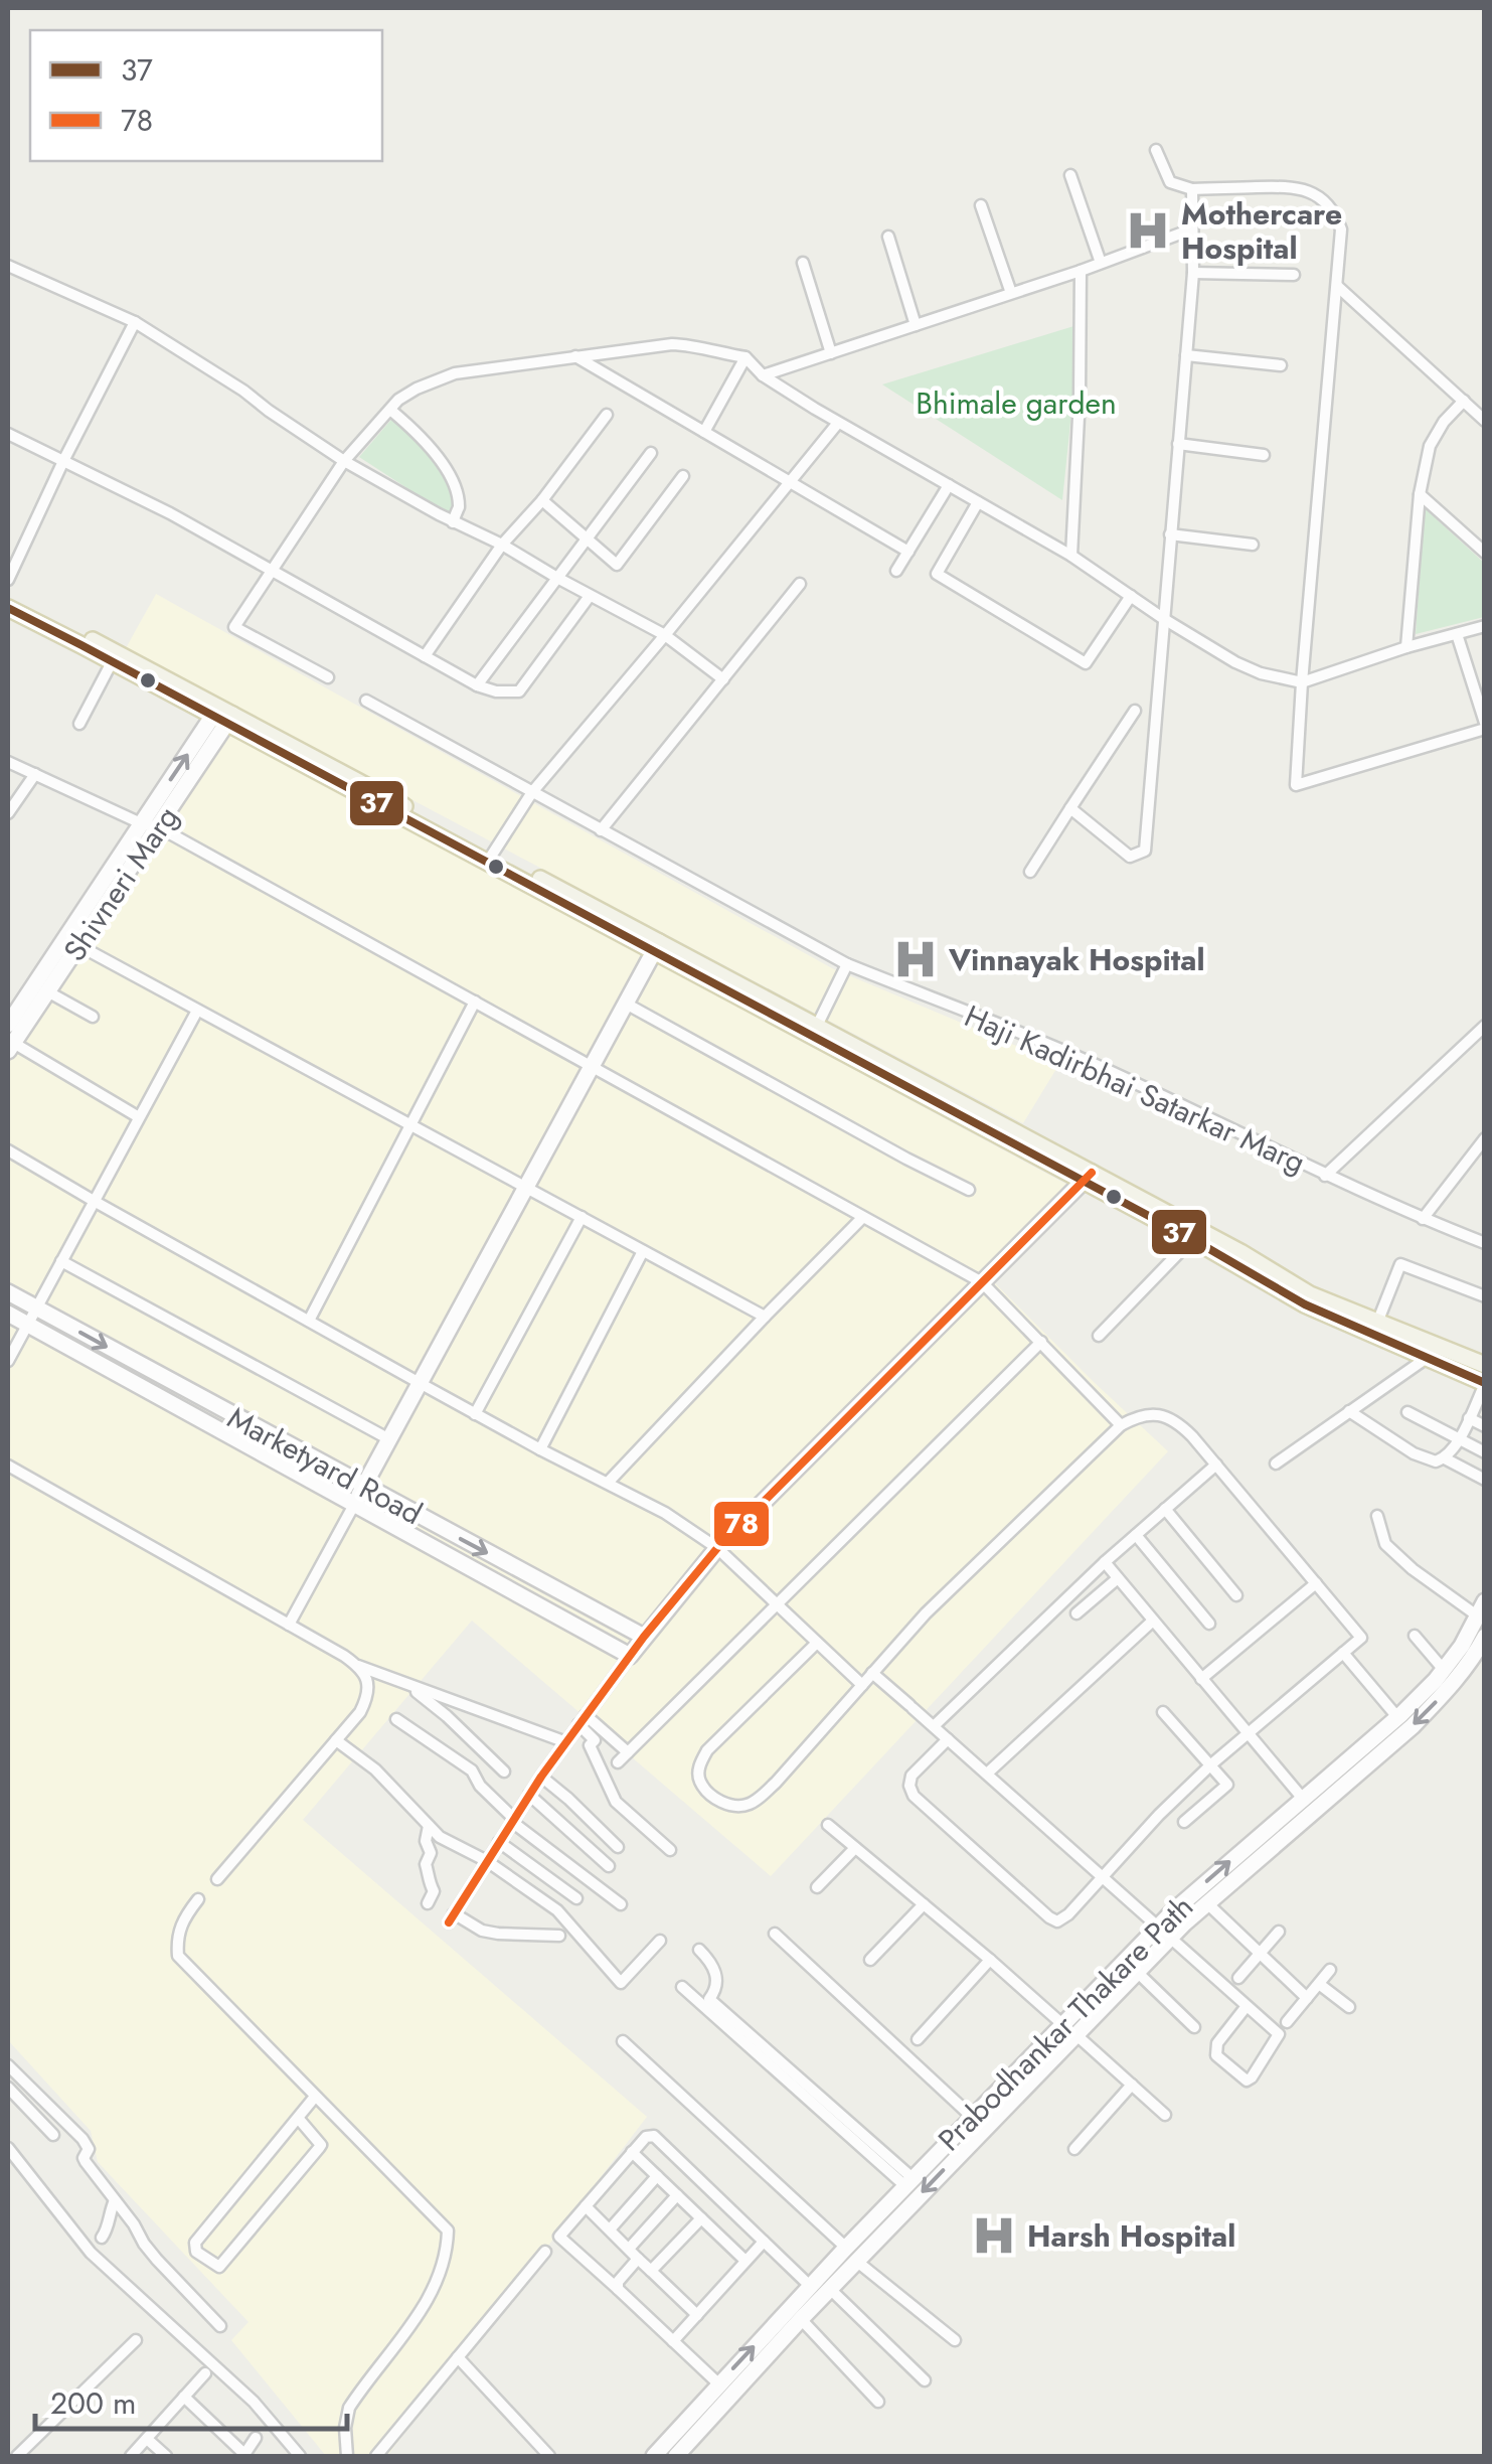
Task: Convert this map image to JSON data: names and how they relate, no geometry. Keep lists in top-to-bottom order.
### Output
{
  "streets": {
    "main road": ["Shivneri Marg", "Marketyard Road", "Prabodhankar Thakare Path"],
    "street": ["Haji Kadirbhai Satarkar Marg"]
  },
  "parks": ["Bhimale garden"],
  "places": {
    "hospital": ["Mothercare Hospital", "Vinnayak Hospital", "Harsh Hospital"]
  },
  "lines": ["transit line 37", "transit line 78"],
  "legend": ["37", "78"],
  "scale_bar": "200 m"
}
